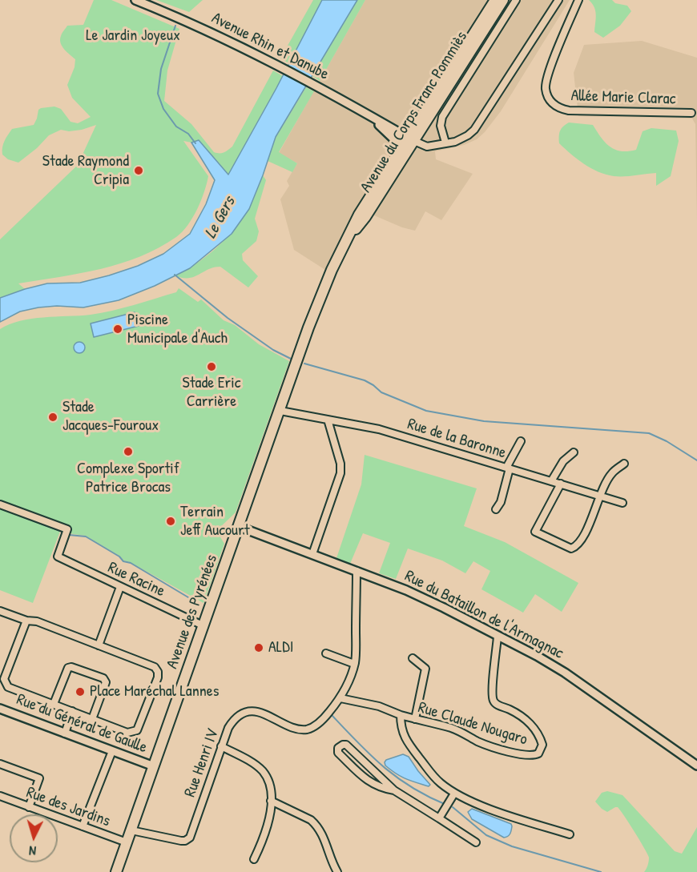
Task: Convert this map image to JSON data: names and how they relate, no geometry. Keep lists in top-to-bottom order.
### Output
{
  "streets": {
    "main road": ["Avenue du Corps Franc Pommiès", "Avenue des Pyrénées"],
    "street": [
      "Avenue Rhin et Danube",
      "Allée Marie Clarac",
      "Rue de la Baronne",
      "Rue Racine",
      "Rue du Bataillon de l'Armagnac",
      "Rue du Général de Gaulle",
      "Rue Claude Nougaro",
      "Rue Henri IV",
      "Rue des Jardins"
    ]
  },
  "crossings": [
    ["Avenue Rhin et Danube", "Avenue du Corps Franc Pommiès"],
    ["Avenue du Corps Franc Pommiès", "Avenue des Pyrénées"],
    ["Rue de la Baronne", "Avenue des Pyrénées"],
    ["Rue Racine", "Avenue des Pyrénées"],
    ["Avenue des Pyrénées", "Rue du Bataillon de l'Armagnac"],
    ["Avenue des Pyrénées", "Rue du Général de Gaulle"],
    ["Avenue des Pyrénées", "Rue Henri IV"],
    ["Avenue des Pyrénées", "Rue des Jardins"],
    ["Rue du Bataillon de l'Armagnac", "Rue Claude Nougaro"],
    ["Rue du Bataillon de l'Armagnac", "Rue Henri IV"],
    ["Rue Claude Nougaro", "Rue Henri IV"]
  ],
  "water": ["Le Gers"],
  "parks": ["Le Jardin Joyeux"],
  "places": [
    "Stade Raymond Cripia",
    "Piscine Municipale d'Auch",
    "Stade Eric Carrière",
    "Stade Jacques-Fouroux",
    "Complexe Sportif Patrice Brocas",
    "Terrain Jeff Aucourt",
    "ALDI",
    "Place Maréchal Lannes"
  ],
  "north": "bottom"
}
